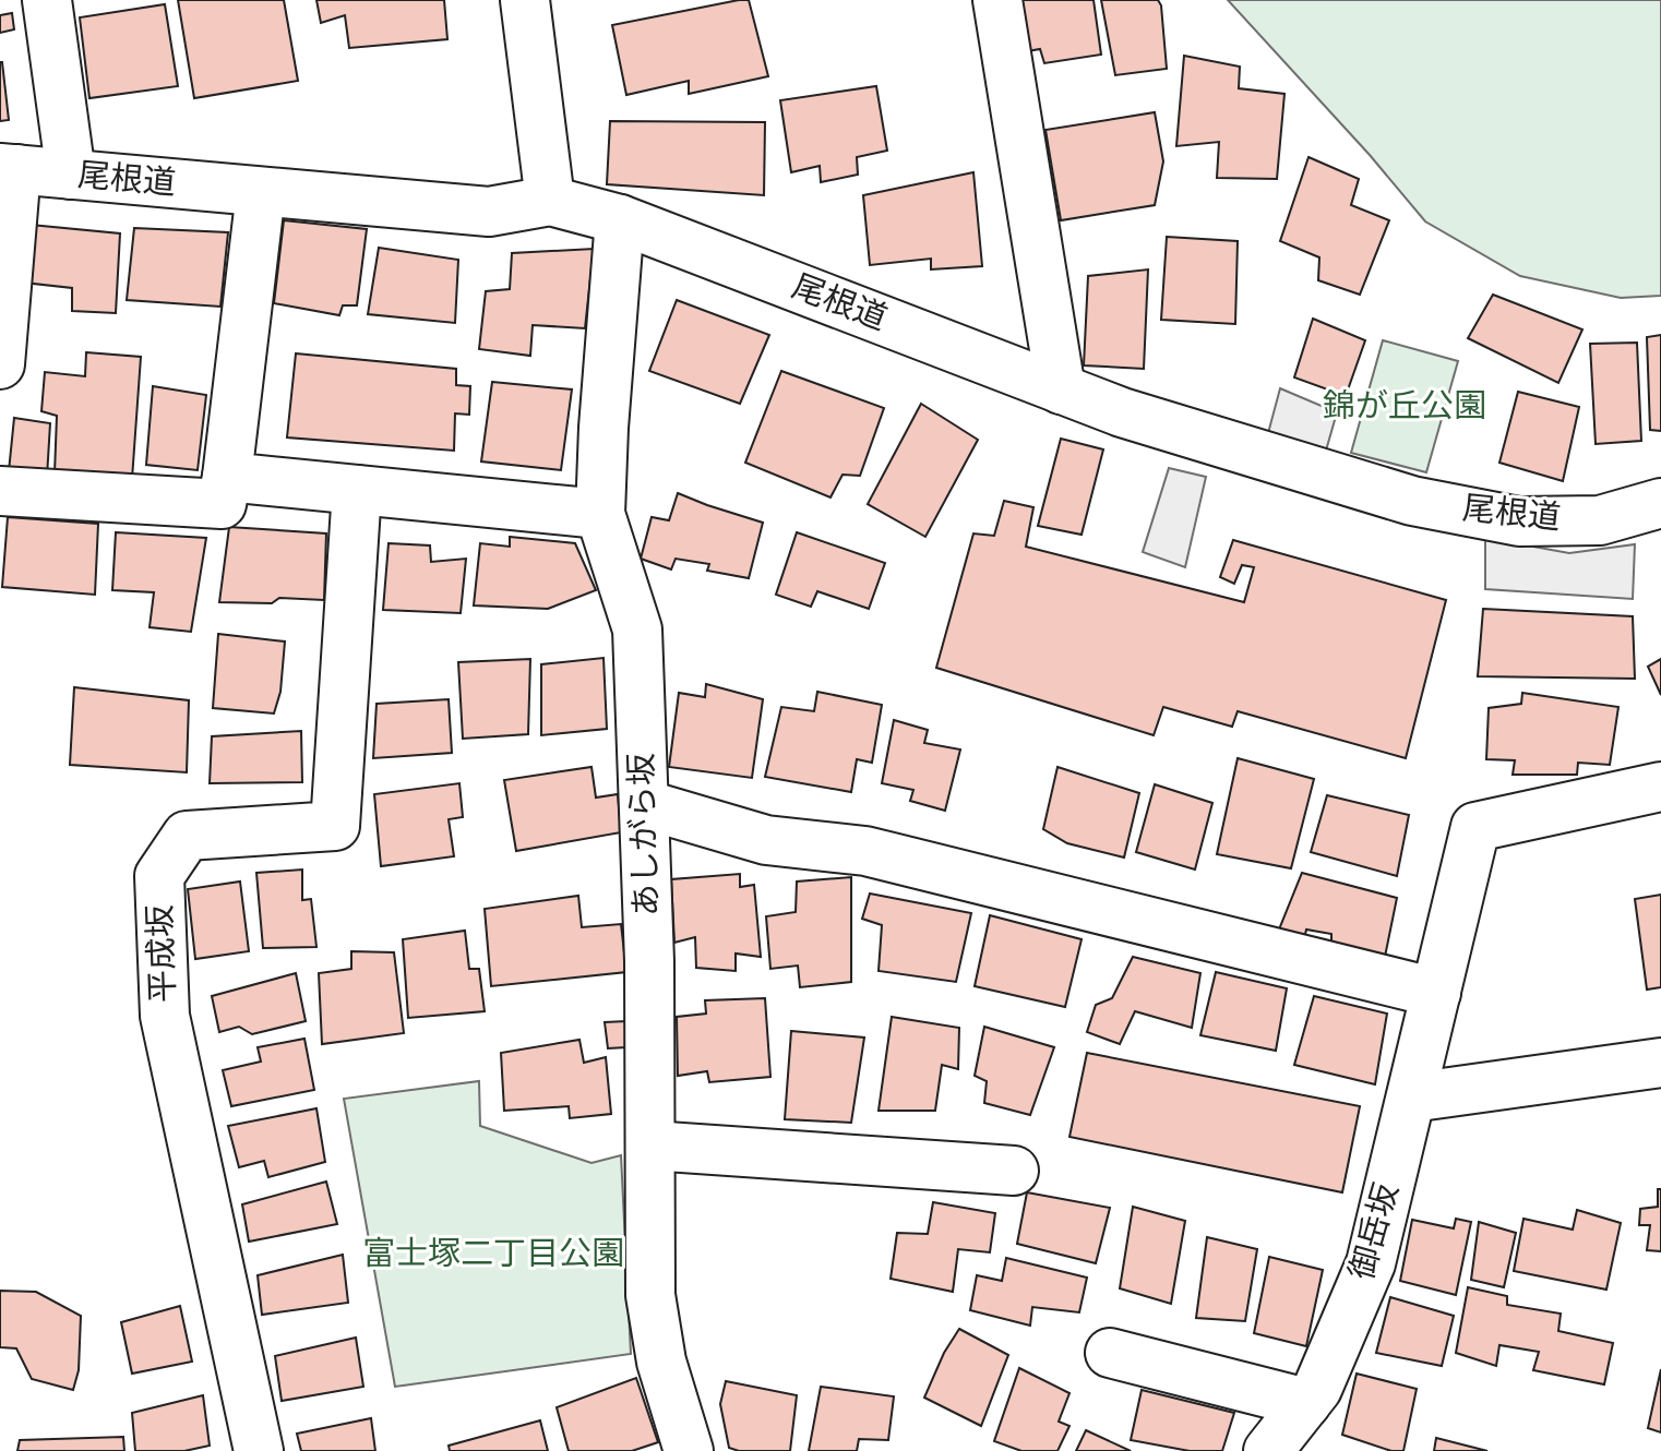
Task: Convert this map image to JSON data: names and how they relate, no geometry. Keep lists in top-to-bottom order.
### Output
{
  "streets": {
    "street": [
      "尾根道",
      "あしがら坂",
      "平成坂",
      "御岳坂"
    ]
  },
  "crossings": [
    ["尾根道", "あしがら坂"]
  ],
  "parks": ["錦が丘公園", "富士塚二丁目公園"]
}
